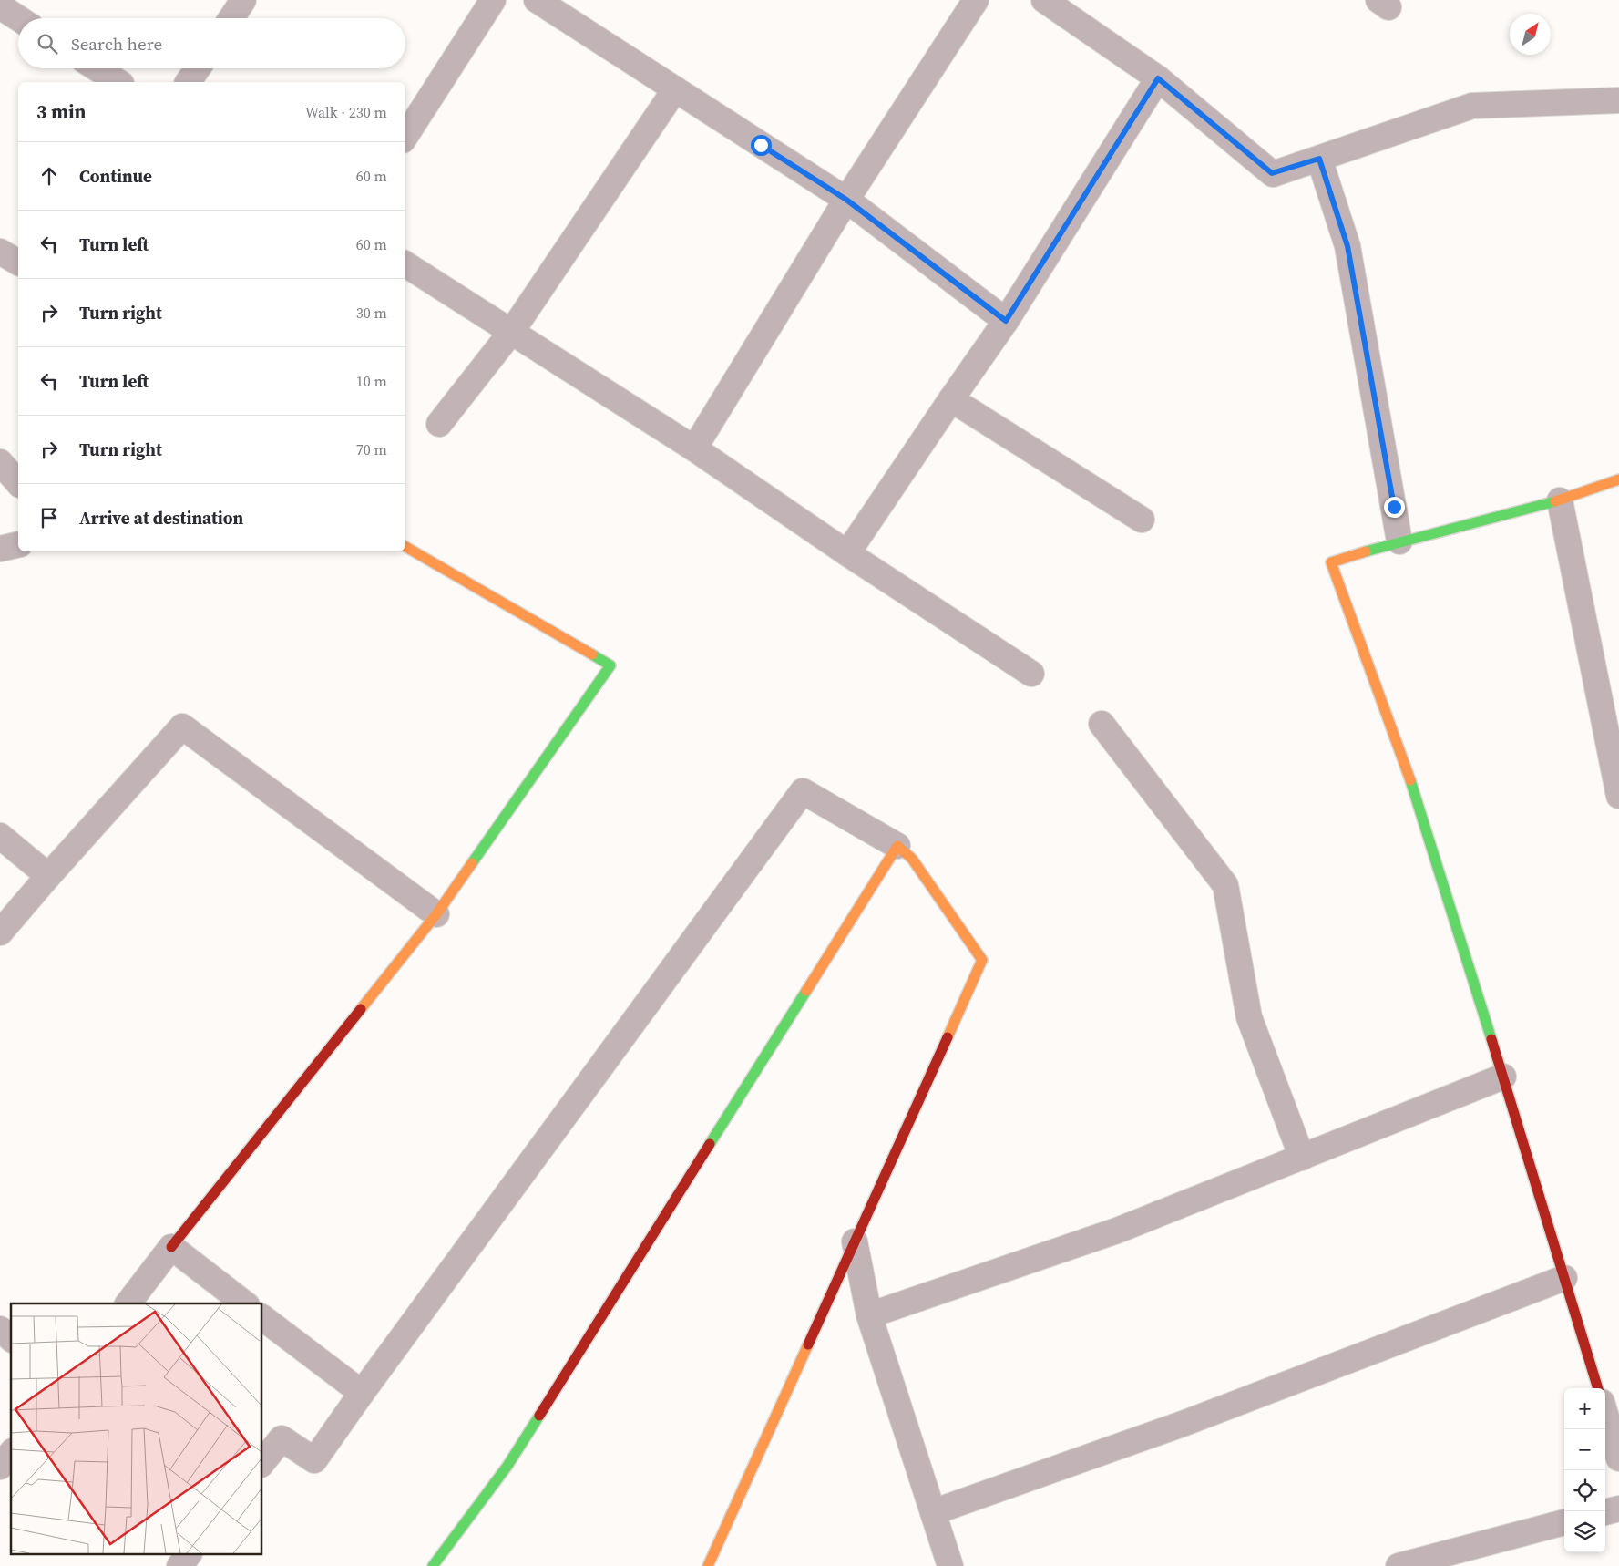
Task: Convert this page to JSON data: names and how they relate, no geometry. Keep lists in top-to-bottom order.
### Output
{
  "north": "top right",
  "page": {
    "search": "Search here",
    "heading": ["3 min", "Walk · 230 m"],
    "list": [
      ["Continue", "60 m"],
      ["Turn left", "60 m"],
      ["Turn right", "30 m"],
      ["Turn left", "10 m"],
      ["Turn right", "70 m"],
      "Arrive at destination"
    ],
    "map_buttons": ["+", "−"]
  }
}
